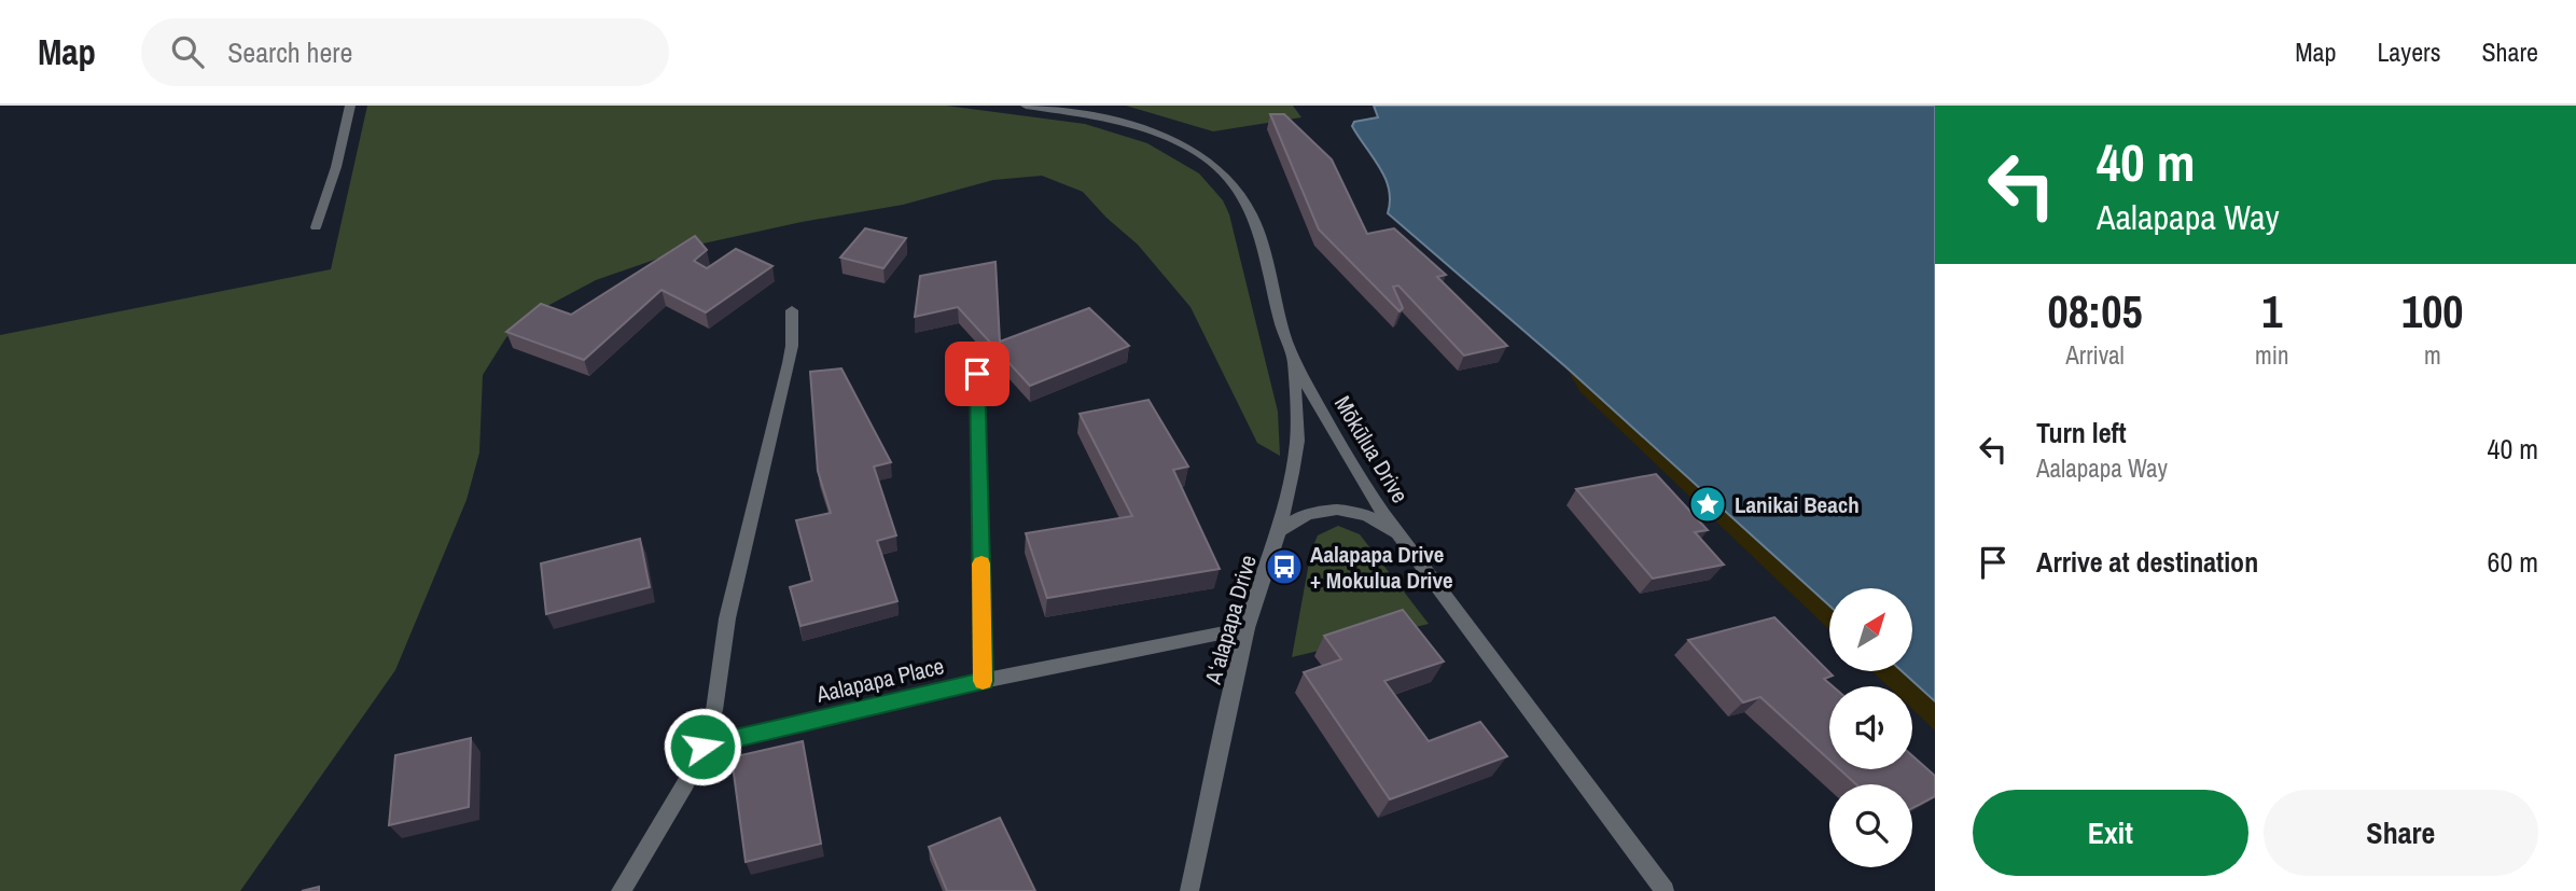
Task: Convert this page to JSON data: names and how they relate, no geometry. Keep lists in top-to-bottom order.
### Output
{
  "streets": {
    "street": ["Mōkūlua Drive", "Aʻalapapa Drive", "Aalapapa Place"]
  },
  "crossings": [
    ["Mōkūlua Drive", "Aʻalapapa Drive"],
    ["Aʻalapapa Drive", "Aalapapa Place"]
  ],
  "places": {
    "place": ["Lanikai Beach"],
    "bus stop": ["Aalapapa Drive + Mokulua Drive"]
  },
  "north": "top right",
  "page": {
    "header": "Map",
    "search": "Search here",
    "nav": ["Map", "Layers", "Share"],
    "turn": ["40 m", "Aalapapa Way"],
    "eta": [
      "08:05",
      "Arrival",
      "1",
      "min",
      "100",
      "m"
    ],
    "list": [
      {
        "name": "Turn left",
        "note": "Aalapapa Way",
        "value": "40 m"
      },
      {
        "name": "Arrive at destination",
        "value": "60 m"
      }
    ],
    "buttons": ["Exit", "Share"]
  }
}
